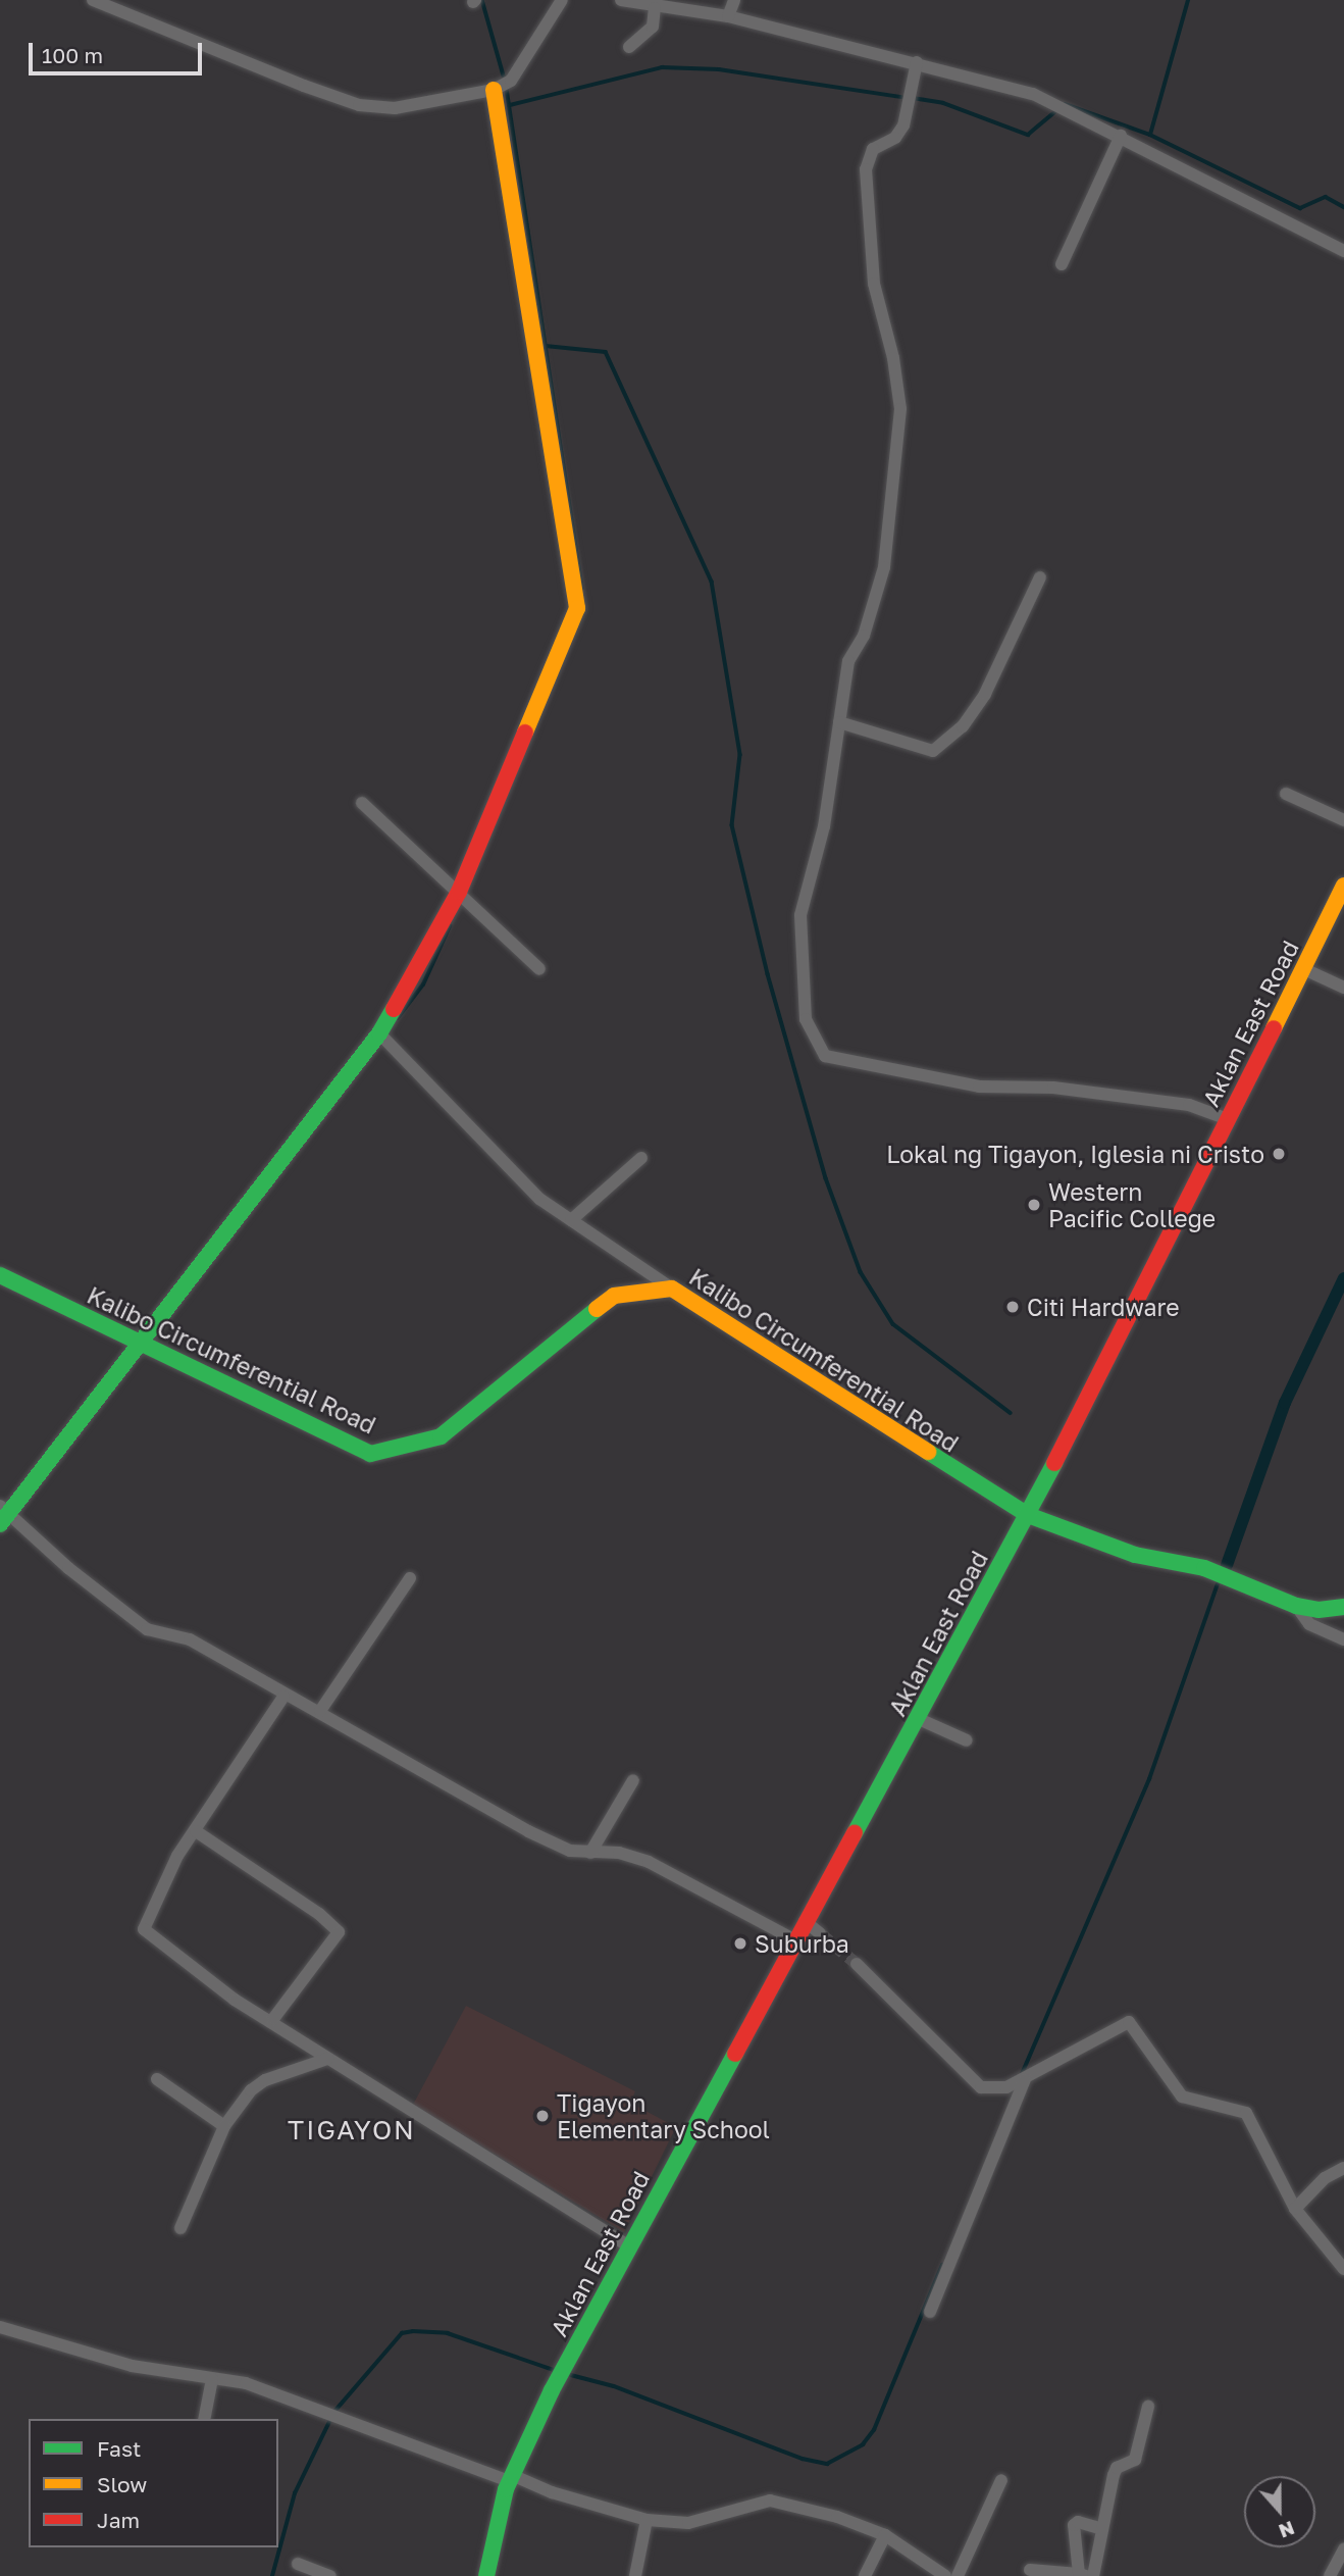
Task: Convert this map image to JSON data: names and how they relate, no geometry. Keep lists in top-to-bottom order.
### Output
{
  "streets": {
    "main road": ["Aklan East Road", "Kalibo Circumferential Road"]
  },
  "crossings": [
    ["Aklan East Road", "Kalibo Circumferential Road"]
  ],
  "districts": ["TIGAYON"],
  "places": [
    "Lokal ng Tigayon, Iglesia ni Cristo",
    "Western Pacific College",
    "Citi Hardware",
    "Suburba",
    "Tigayon Elementary School"
  ],
  "legend": ["Fast", "Slow", "Jam"],
  "scale_bar": "100 m",
  "north": "bottom"
}
